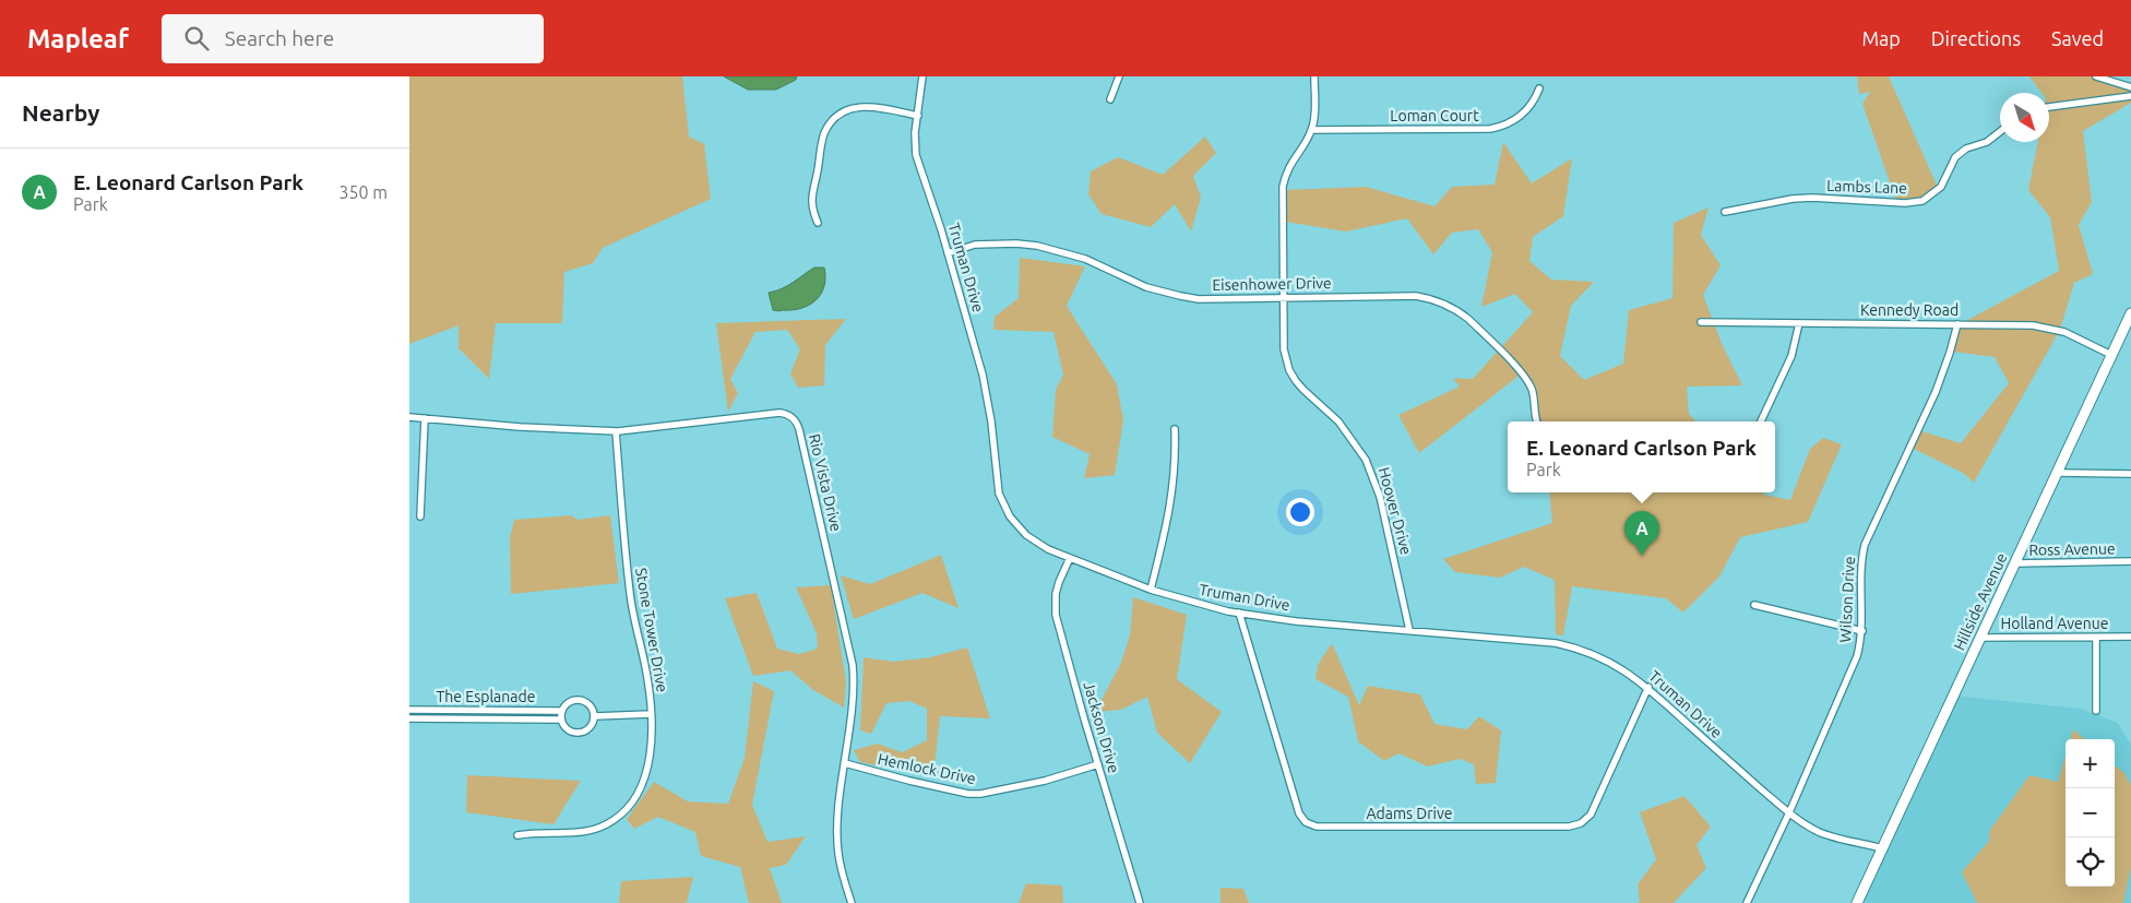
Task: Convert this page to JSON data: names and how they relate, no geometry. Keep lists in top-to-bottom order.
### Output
{
  "streets": {
    "main road": ["Hillside Avenue"],
    "street": [
      "Loman Court",
      "Lambs Lane",
      "Truman Drive",
      "Eisenhower Drive",
      "Kennedy Road",
      "Rio Vista Drive",
      "Hoover Drive",
      "Ross Avenue",
      "Wilson Drive",
      "Holland Avenue",
      "Stone Tower Drive",
      "The Esplanade",
      "Jackson Drive",
      "Hemlock Drive",
      "Adams Drive"
    ]
  },
  "crossings": [
    ["Loman Court", "Hoover Drive"],
    ["Truman Drive", "Eisenhower Drive"],
    ["Truman Drive", "Hoover Drive"],
    ["Truman Drive", "Wilson Drive"],
    ["Truman Drive", "Hillside Avenue"],
    ["Truman Drive", "Jackson Drive"],
    ["Truman Drive", "Adams Drive"],
    ["Eisenhower Drive", "Hoover Drive"],
    ["Kennedy Road", "Wilson Drive"],
    ["Kennedy Road", "Hillside Avenue"],
    ["Rio Vista Drive", "Stone Tower Drive"],
    ["Rio Vista Drive", "Hemlock Drive"],
    ["Ross Avenue", "Hillside Avenue"],
    ["Hillside Avenue", "Holland Avenue"],
    ["Jackson Drive", "Hemlock Drive"]
  ],
  "north": "bottom right",
  "page": {
    "header": "Mapleaf",
    "search": "Search here",
    "nav": ["Map", "Directions", "Saved"],
    "heading": "Nearby",
    "list": [
      {
        "mark": "A",
        "name": "E. Leonard Carlson Park",
        "note": "Park",
        "value": "350 m"
      }
    ],
    "popup": ["E. Leonard Carlson Park", "Park"],
    "pins": "A",
    "map_buttons": ["+", "−"]
  }
}
